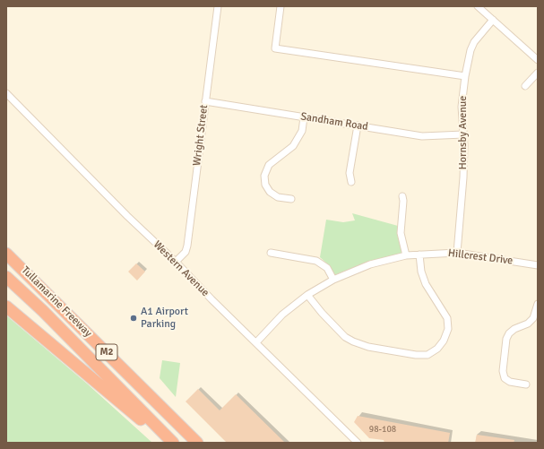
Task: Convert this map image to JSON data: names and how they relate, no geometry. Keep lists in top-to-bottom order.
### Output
{
  "streets": {
    "highway": ["Tullamarine Freeway", "M2"],
    "street": [
      "Sandham Road",
      "Hornsby Avenue",
      "Wright Street",
      "Hillcrest Drive",
      "Western Avenue"
    ]
  },
  "crossings": [
    ["Sandham Road", "Hornsby Avenue"],
    ["Sandham Road", "Wright Street"],
    ["Hornsby Avenue", "Hillcrest Drive"],
    ["Wright Street", "Western Avenue"],
    ["Hillcrest Drive", "Western Avenue"]
  ],
  "places": ["A1 Airport Parking"],
  "house_numbers": ["98-108"]
}
